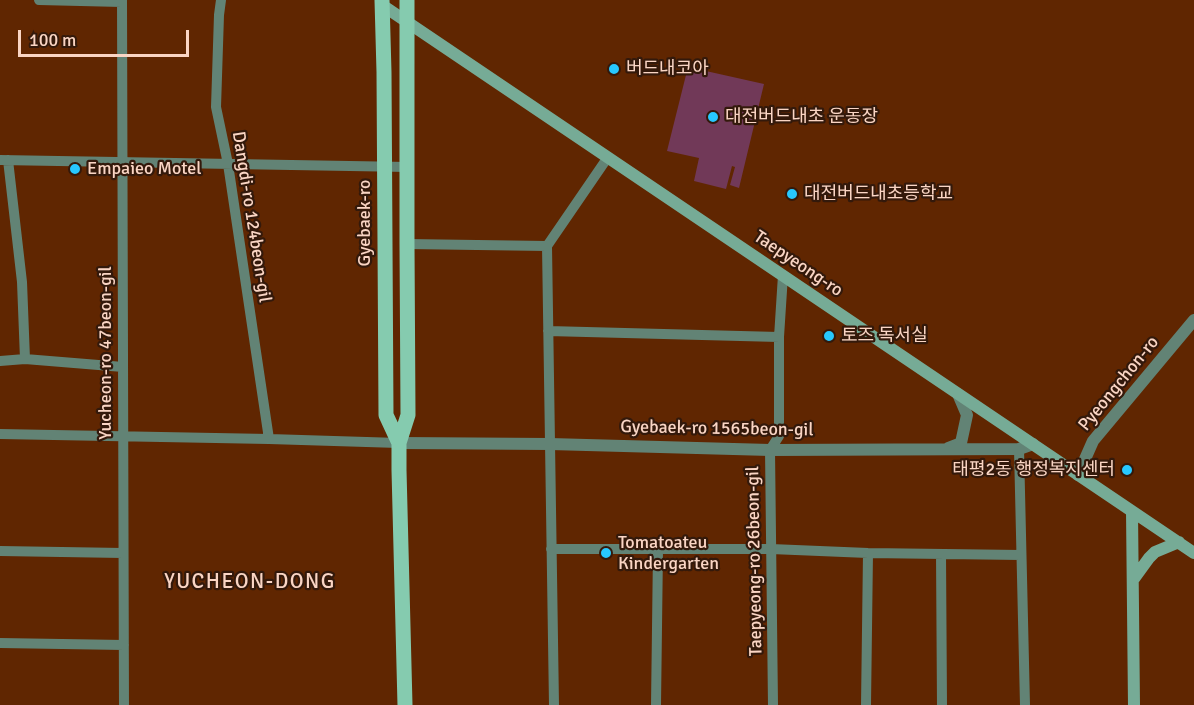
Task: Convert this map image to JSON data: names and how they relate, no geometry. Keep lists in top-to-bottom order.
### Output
{
  "streets": {
    "main road": ["Gyebaek-ro", "Taepyeong-ro"],
    "street": [
      "Dangdi-ro 124beon-gil",
      "Yucheon-ro 47beon-gil",
      "Pyeongchon-ro",
      "Gyebaek-ro 1565beon-gil",
      "Taepyeong-ro 26beon-gil"
    ]
  },
  "crossings": [
    ["Gyebaek-ro", "Taepyeong-ro"],
    ["Gyebaek-ro", "Gyebaek-ro 1565beon-gil"],
    ["Taepyeong-ro", "Pyeongchon-ro"],
    ["Taepyeong-ro", "Gyebaek-ro 1565beon-gil"],
    ["Taepyeong-ro", "Taepyeong-ro 26beon-gil"],
    ["Gyebaek-ro 1565beon-gil", "Taepyeong-ro 26beon-gil"]
  ],
  "districts": ["YUCHEON-DONG"],
  "places": [
    "버드내코아",
    "대전버드내초 운동장",
    "Empaieo Motel",
    "대전버드내초등학교",
    "토즈 독서실",
    "태평2동 행정복지센터",
    "Tomatoateu Kindergarten"
  ],
  "scale_bar": "100 m"
}
